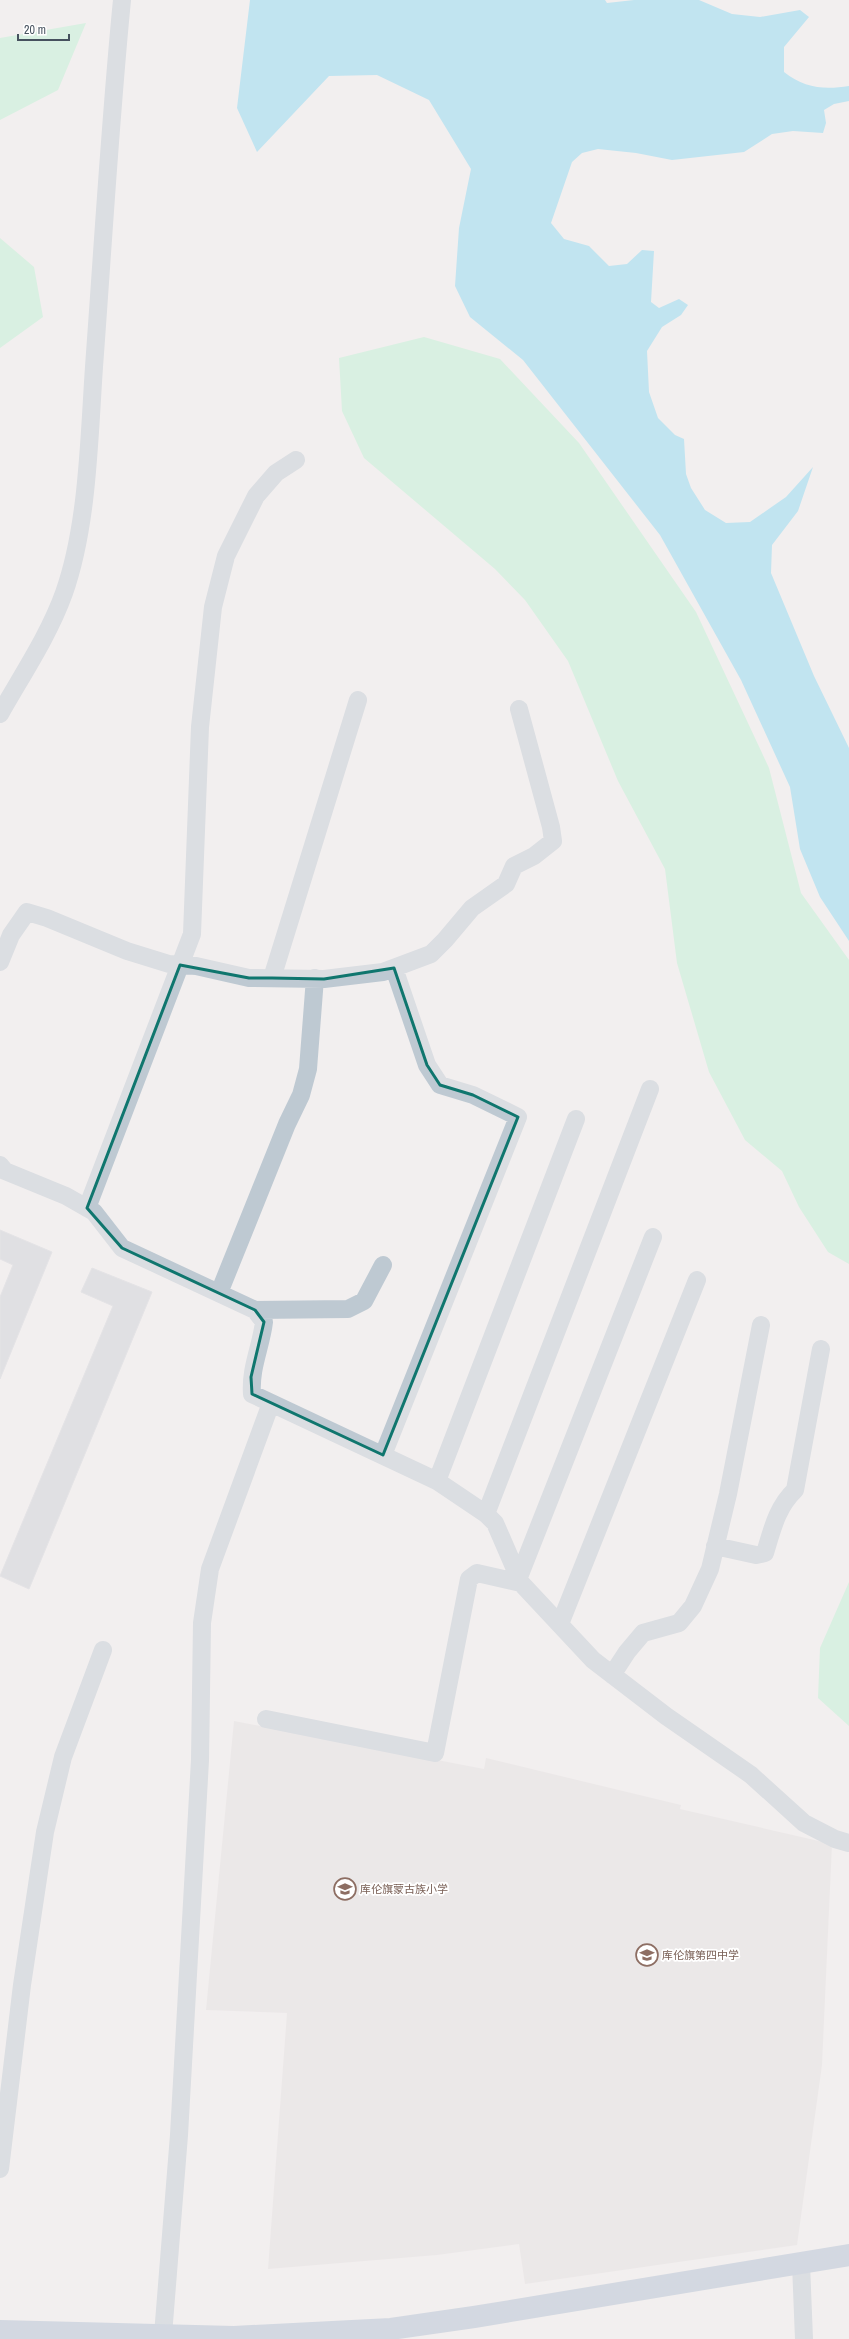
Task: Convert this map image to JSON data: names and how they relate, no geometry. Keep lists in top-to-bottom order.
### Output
{
  "places": {
    "school or university": ["库伦旗蒙古族小学", "库伦旗第四中学"]
  },
  "scale_bar": "20 m"
}
